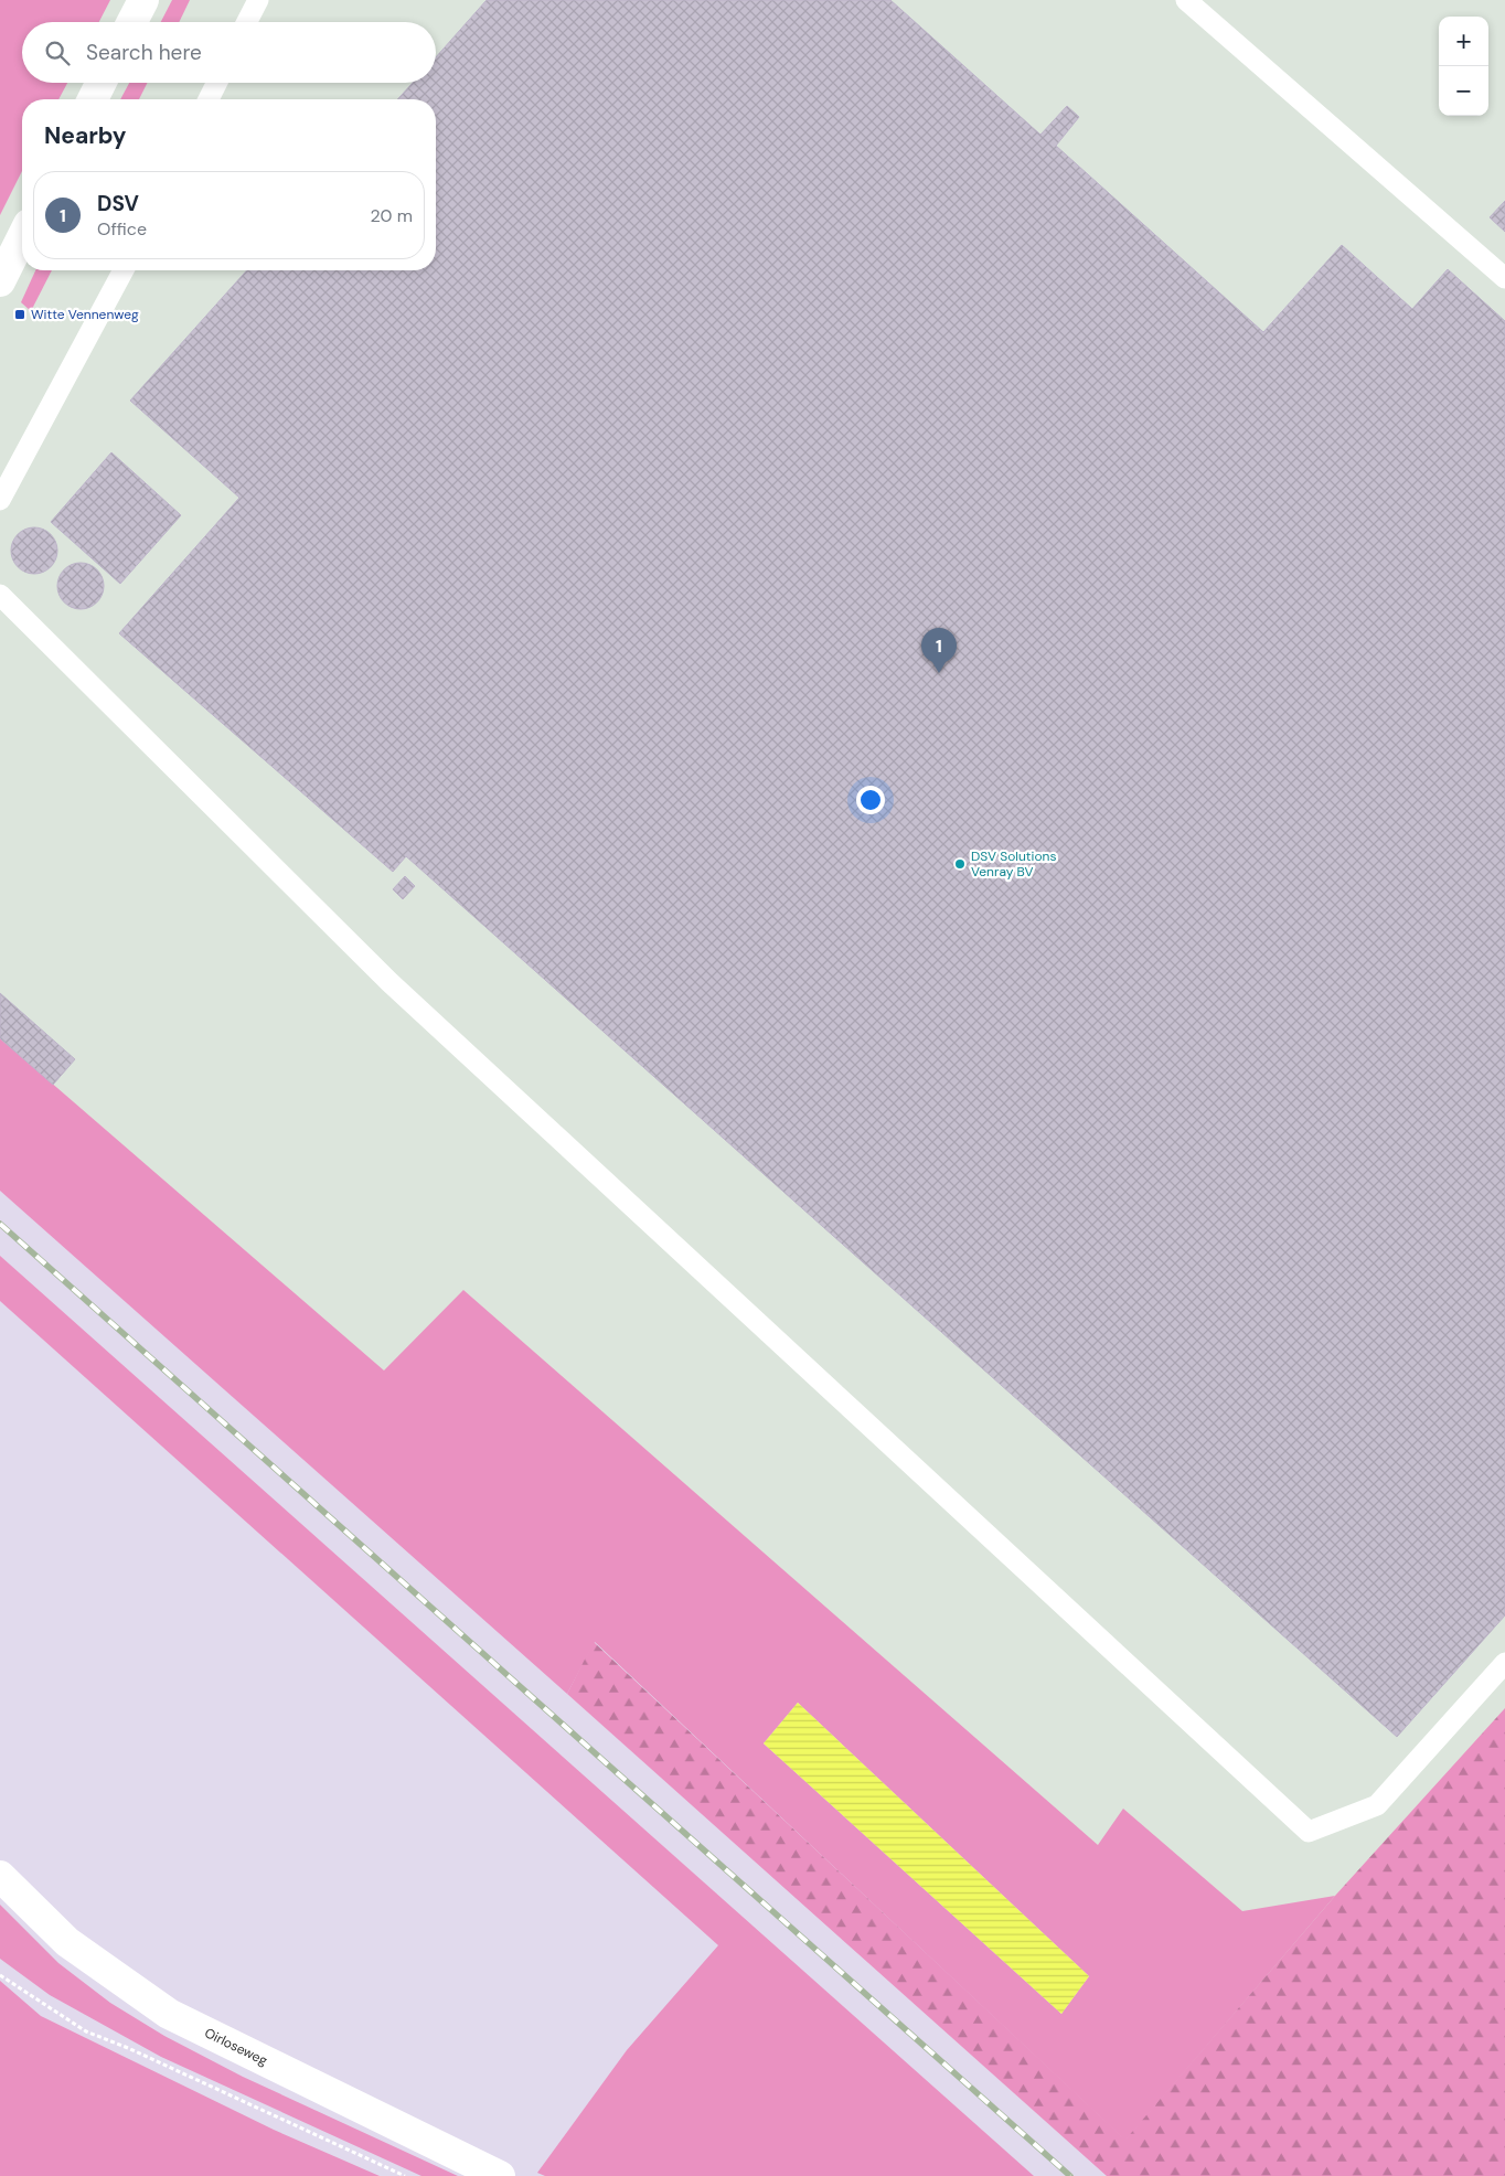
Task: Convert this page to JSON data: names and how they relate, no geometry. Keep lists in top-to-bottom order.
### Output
{
  "streets": {
    "street": ["Oirloseweg"]
  },
  "places": {
    "transit": ["Witte Vennenweg"],
    "other": ["DSV Solutions Venray BV"]
  },
  "page": {
    "map_buttons": ["+", "−"],
    "search": "Search here",
    "heading": "Nearby",
    "list": [
      {
        "mark": "1",
        "name": "DSV",
        "note": "Office",
        "value": "20 m"
      }
    ],
    "pins": "1"
  }
}
